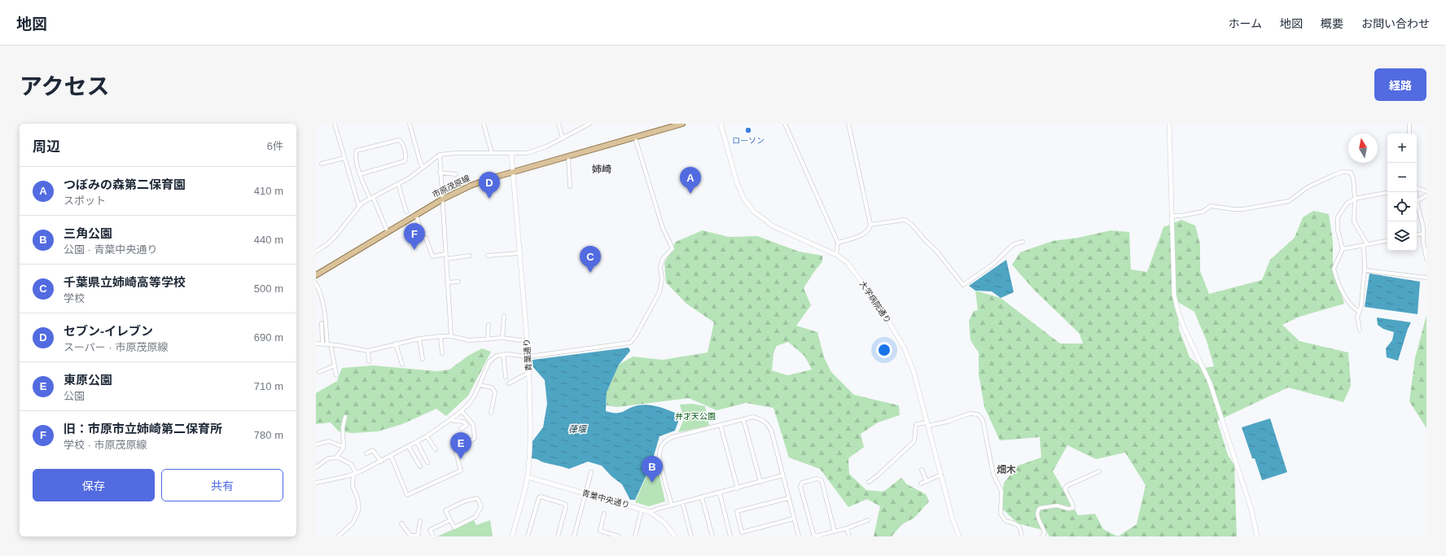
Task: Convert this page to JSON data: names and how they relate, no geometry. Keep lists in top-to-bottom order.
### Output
{
  "streets": {
    "main road": ["市原茂原線"],
    "street": ["大学病院通り", "青葉通り", "青葉中央通り"]
  },
  "crossings": [
    ["市原茂原線", "青葉通り"],
    ["青葉通り", "青葉中央通り"]
  ],
  "districts": ["姉崎", "畑木"],
  "water": ["葎堰"],
  "parks": ["弁才天公園"],
  "places": ["ローソン"],
  "north": "top",
  "page": {
    "header": "地図",
    "nav": [
      "ホーム",
      "地図",
      "概要",
      "お問い合わせ"
    ],
    "title": "アクセス",
    "buttons": [
      "経路",
      ["保存", "共有"]
    ],
    "heading": ["周辺", "6件"],
    "map_buttons": ["+", "−"],
    "list": [
      {
        "mark": "A",
        "name": "つぼみの森第二保育園",
        "note": "スポット",
        "value": "410 m"
      },
      {
        "mark": "B",
        "name": "三角公園",
        "note": "公園 · 青葉中央通り",
        "value": "440 m"
      },
      {
        "mark": "C",
        "name": "千葉県立姉崎高等学校",
        "note": "学校",
        "value": "500 m"
      },
      {
        "mark": "D",
        "name": "セブン-イレブン",
        "note": "スーパー · 市原茂原線",
        "value": "690 m"
      },
      {
        "mark": "E",
        "name": "東原公園",
        "note": "公園",
        "value": "710 m"
      },
      {
        "mark": "F",
        "name": "旧：市原市立姉崎第二保育所",
        "note": "学校 · 市原茂原線",
        "value": "780 m"
      }
    ],
    "pins": [
      "A",
      "D",
      "F",
      "C",
      "E",
      "B"
    ]
  }
}
